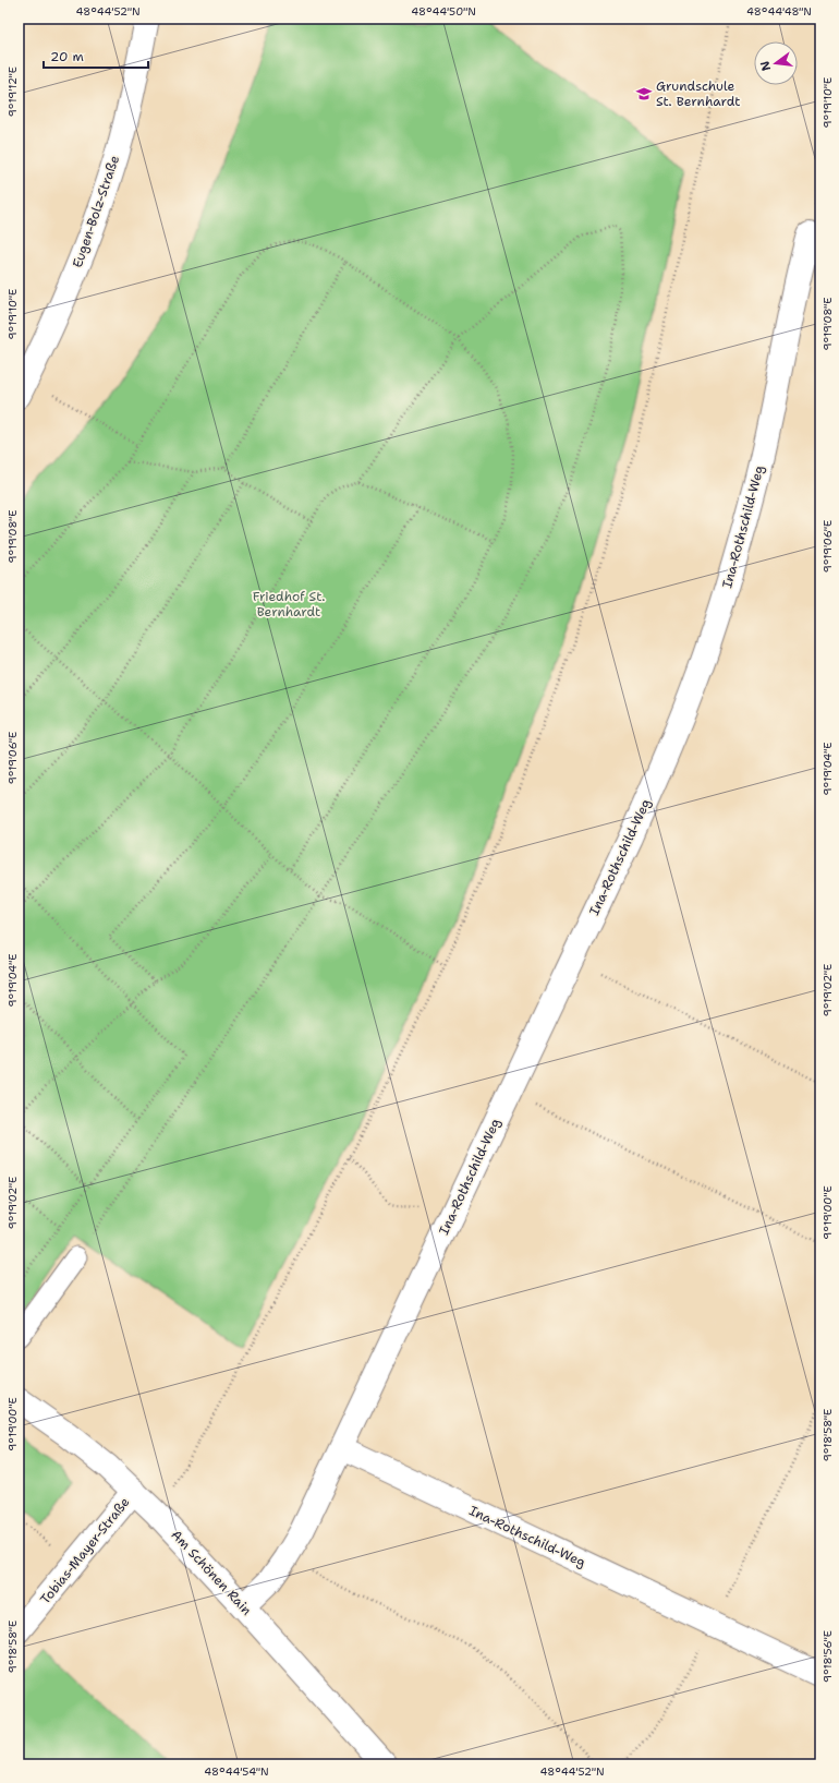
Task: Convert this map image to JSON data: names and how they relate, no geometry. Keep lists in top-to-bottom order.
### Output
{
  "streets": {
    "street": [
      "Eugen-Bolz-Straße",
      "Ina-Rothschild-Weg",
      "Tobias-Mayer-Straße",
      "Am Schönen Rain"
    ]
  },
  "crossings": [
    ["Ina-Rothschild-Weg", "Am Schönen Rain"],
    ["Tobias-Mayer-Straße", "Am Schönen Rain"]
  ],
  "parks": ["Friedhof St. Bernhardt"],
  "places": {
    "school or university": ["Grundschule St. Bernhardt"]
  },
  "scale_bar": "20 m",
  "north": "left",
  "coordinates": [
    "48°44'52\"N",
    "48°44'50\"N",
    "48°44'48\"N",
    "9°19'12\"E",
    "9°19'10\"E",
    "9°19'08\"E",
    "9°19'06\"E",
    "9°19'04\"E",
    "9°19'02\"E",
    "9°19'00\"E",
    "9°18'58\"E",
    "9°18'56\"E",
    "48°44'54\"N"
  ]
}
